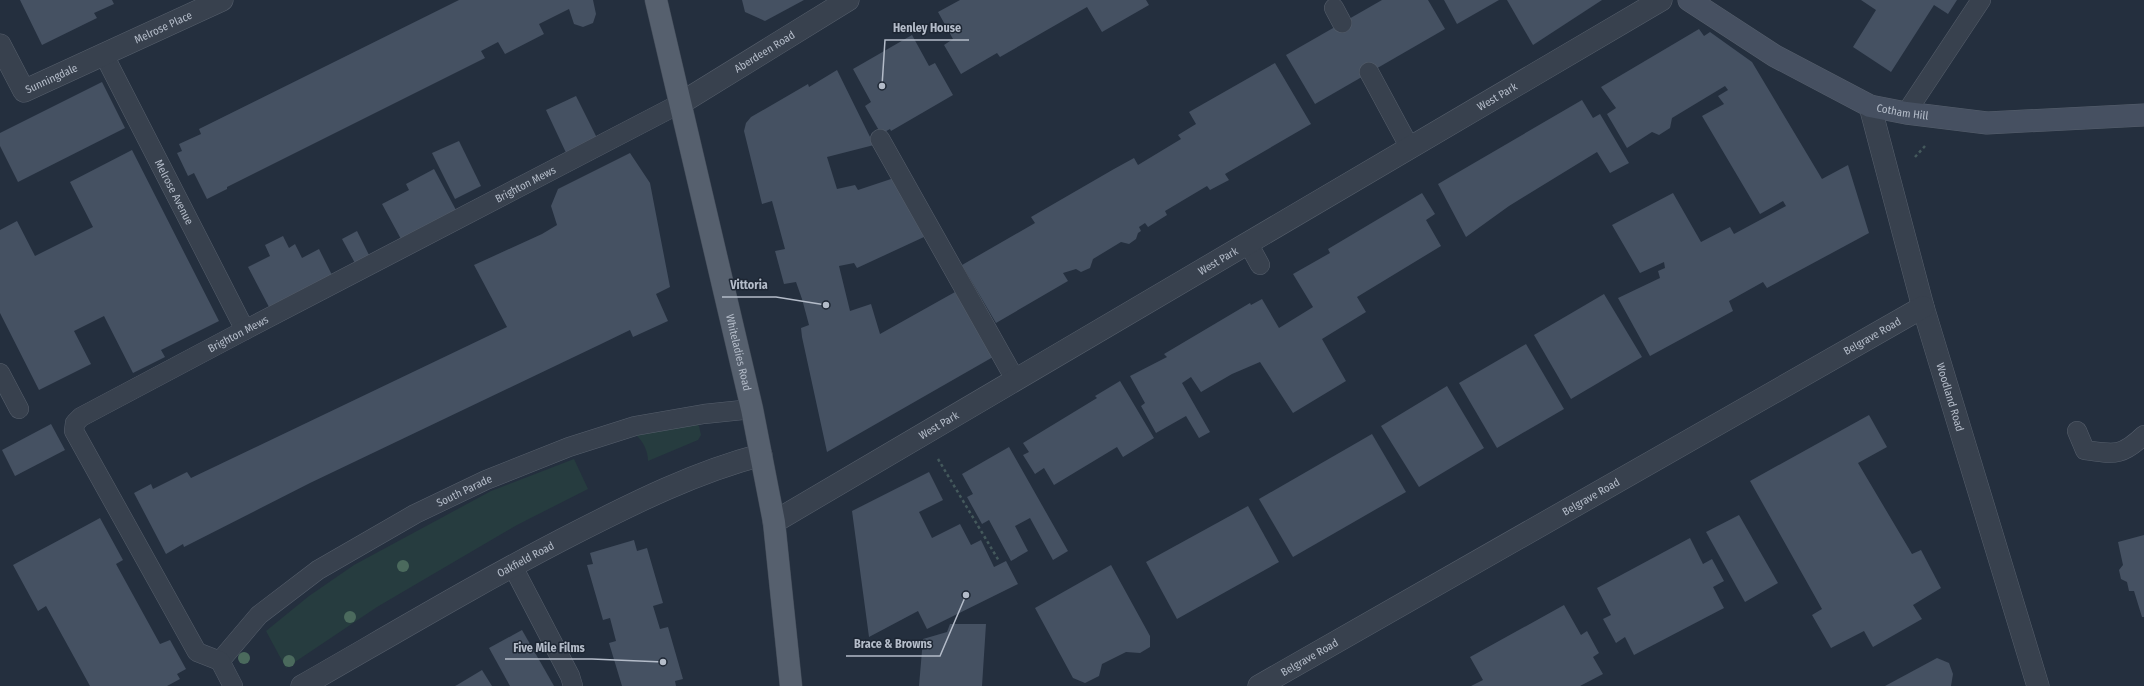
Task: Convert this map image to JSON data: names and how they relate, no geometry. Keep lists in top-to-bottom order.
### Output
{
  "streets": {
    "main road": ["Whiteladies Road"],
    "street": [
      "Melrose Place",
      "Aberdeen Road",
      "Sunningdale",
      "West Park",
      "Cotham Hill",
      "Belgrave Road",
      "Woodland Road",
      "Oakfield Road"
    ],
    "lane": ["Brighton Mews", "Melrose Avenue", "South Parade"]
  },
  "crossings": [
    ["Melrose Place", "Sunningdale"],
    ["Melrose Place", "Melrose Avenue"],
    ["Aberdeen Road", "Brighton Mews"],
    ["Aberdeen Road", "Whiteladies Road"],
    ["Sunningdale", "Melrose Avenue"],
    ["West Park", "Whiteladies Road"],
    ["Cotham Hill", "Woodland Road"],
    ["Brighton Mews", "Melrose Avenue"],
    ["Brighton Mews", "Whiteladies Road"],
    ["Brighton Mews", "South Parade"],
    ["Belgrave Road", "Woodland Road"],
    ["Whiteladies Road", "South Parade"],
    ["Whiteladies Road", "Oakfield Road"]
  ],
  "places": [
    "Henley House",
    "Vittoria",
    "Brace & Browns",
    "Five Mile Films"
  ]
}
